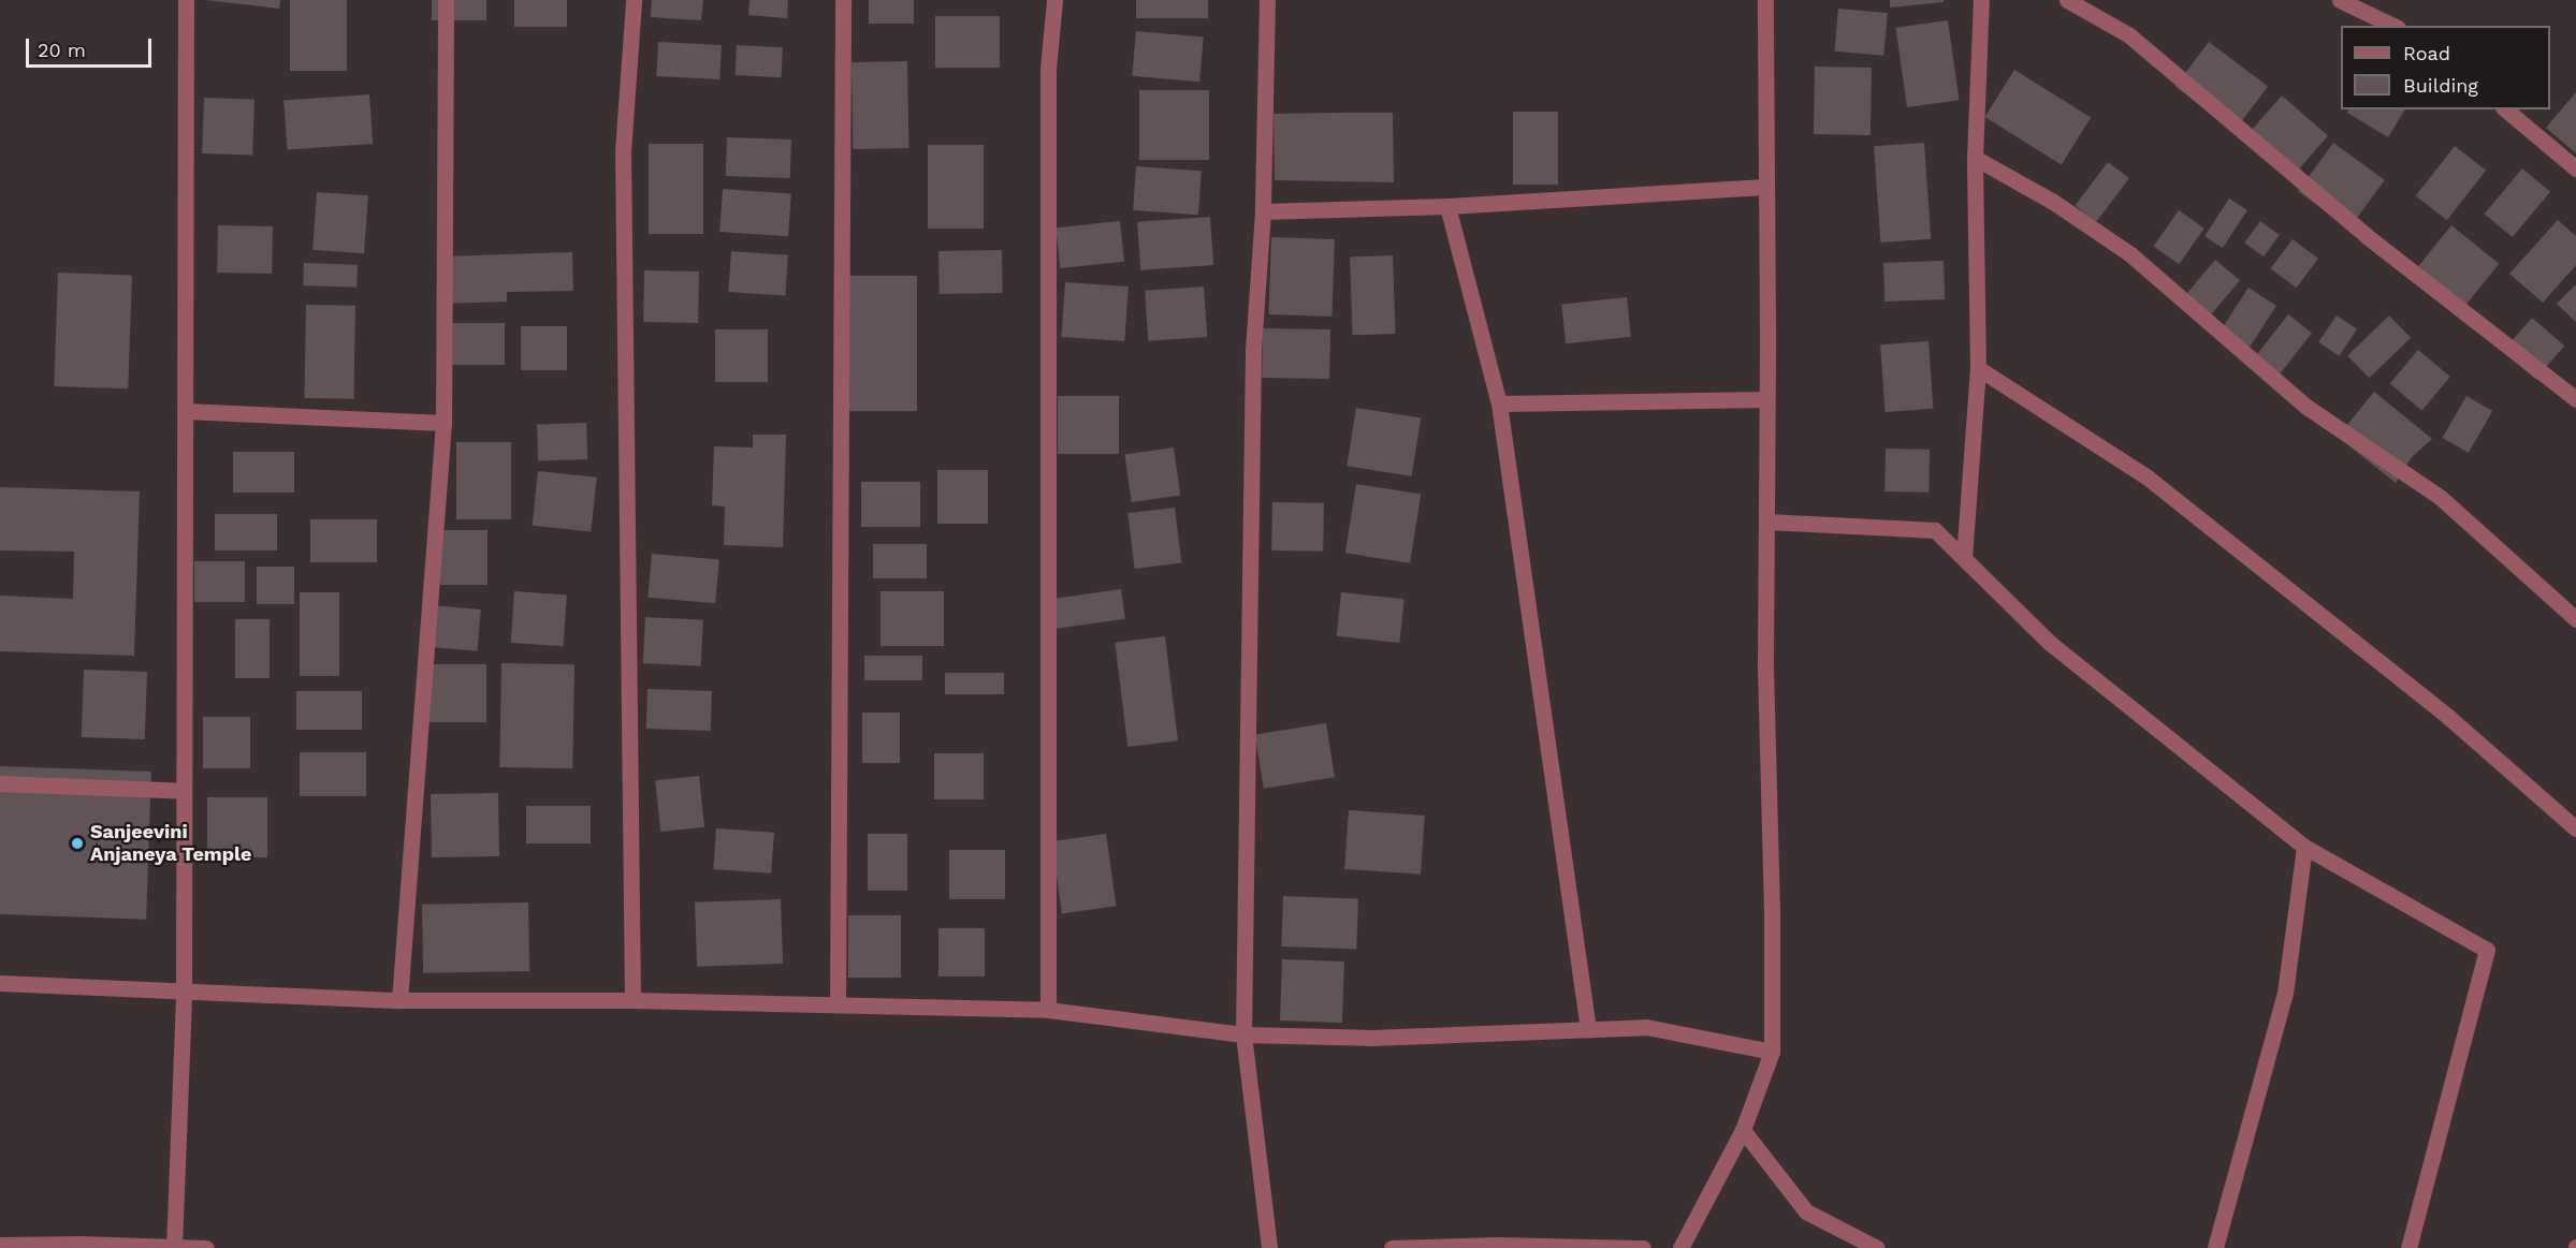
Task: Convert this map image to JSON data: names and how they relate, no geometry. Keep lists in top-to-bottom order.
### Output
{
  "places": ["Sanjeevini Anjaneya Temple"],
  "legend": ["Road", "Building"],
  "scale_bar": "20 m"
}
